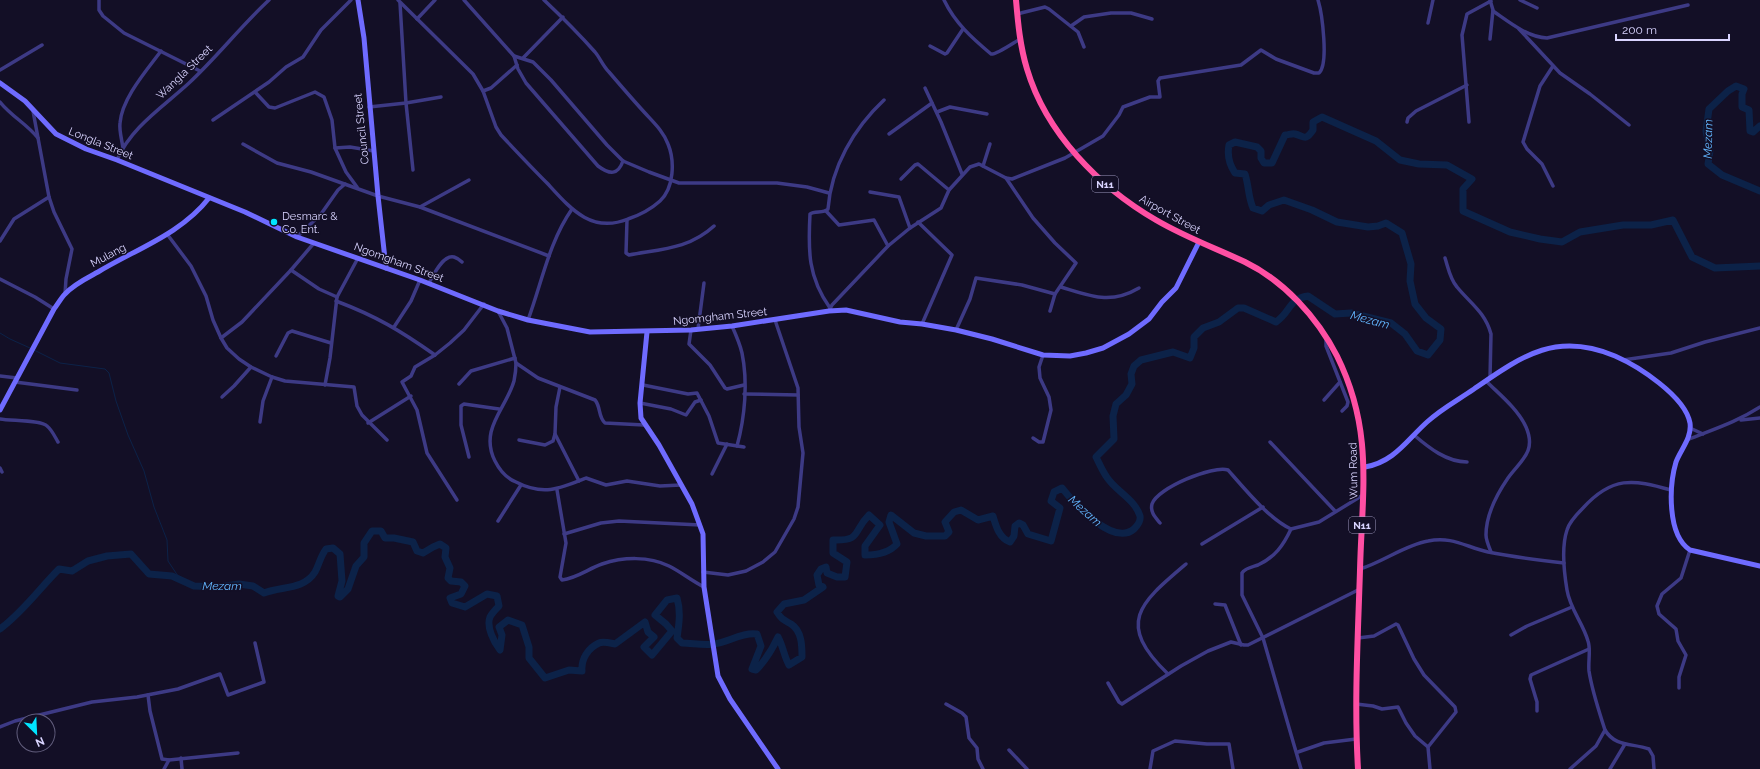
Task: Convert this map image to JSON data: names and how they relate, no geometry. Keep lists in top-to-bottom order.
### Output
{
  "streets": {
    "highway": ["N11", "Airport Street", "Wum Road"],
    "main road": [
      "Council Street",
      "Longla Street",
      "Mulang",
      "Ngomgham Street"
    ],
    "street": ["Wangla Street"]
  },
  "crossings": [
    ["Wangla Street", "Longla Street"],
    ["Council Street", "Ngomgham Street"],
    ["Longla Street", "Mulang"],
    ["Longla Street", "Ngomgham Street"],
    ["Airport Street", "Ngomgham Street"],
    ["Airport Street", "Wum Road"],
    ["Mulang", "Ngomgham Street"]
  ],
  "water": ["Mezam"],
  "places": ["Desmarc & Co. Ent."],
  "scale_bar": "200 m",
  "north": "bottom right"
}
